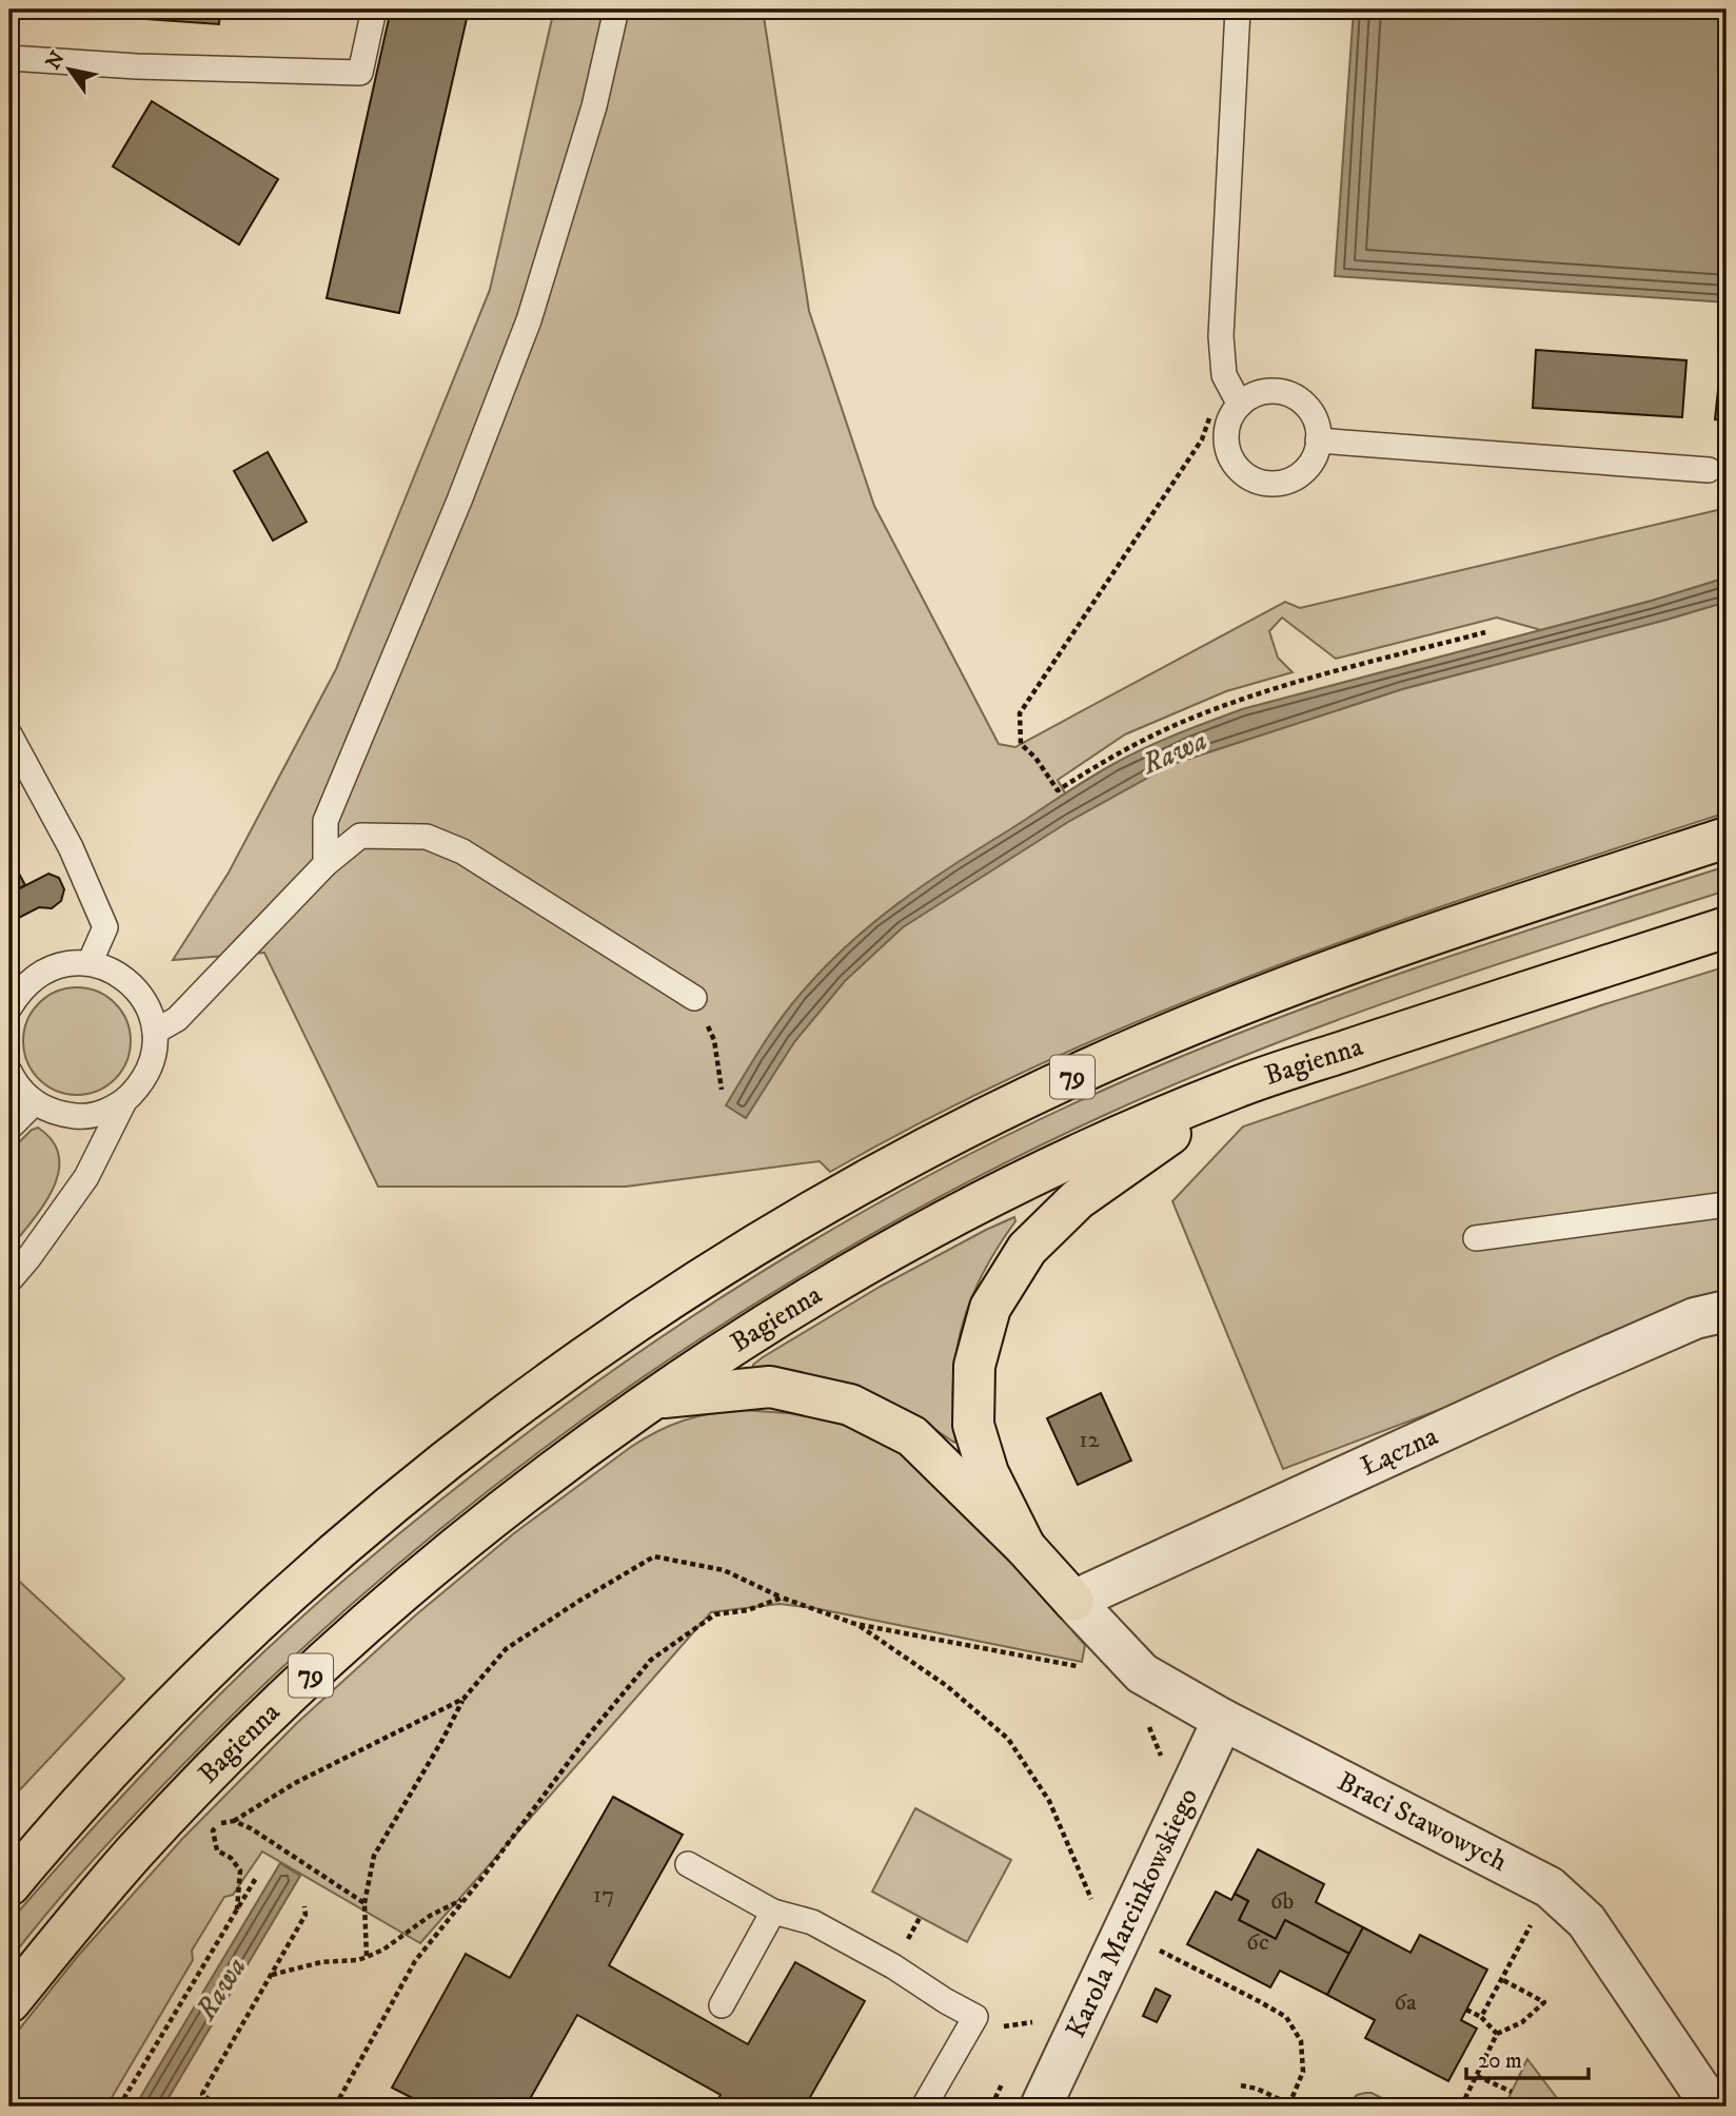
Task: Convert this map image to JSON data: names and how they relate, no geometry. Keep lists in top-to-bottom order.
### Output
{
  "streets": {
    "main road": ["Bagienna", "79"],
    "street": ["Łączna", "Braci Stawowych", "Karola Marcinkowskiego"]
  },
  "crossings": [
    ["Łączna", "Braci Stawowych"],
    ["Braci Stawowych", "Karola Marcinkowskiego"]
  ],
  "water": ["Rawa"],
  "house_numbers": [
    "12",
    "17",
    "6b",
    "6c",
    "6a"
  ],
  "scale_bar": "20 m",
  "north": "top left"
}
